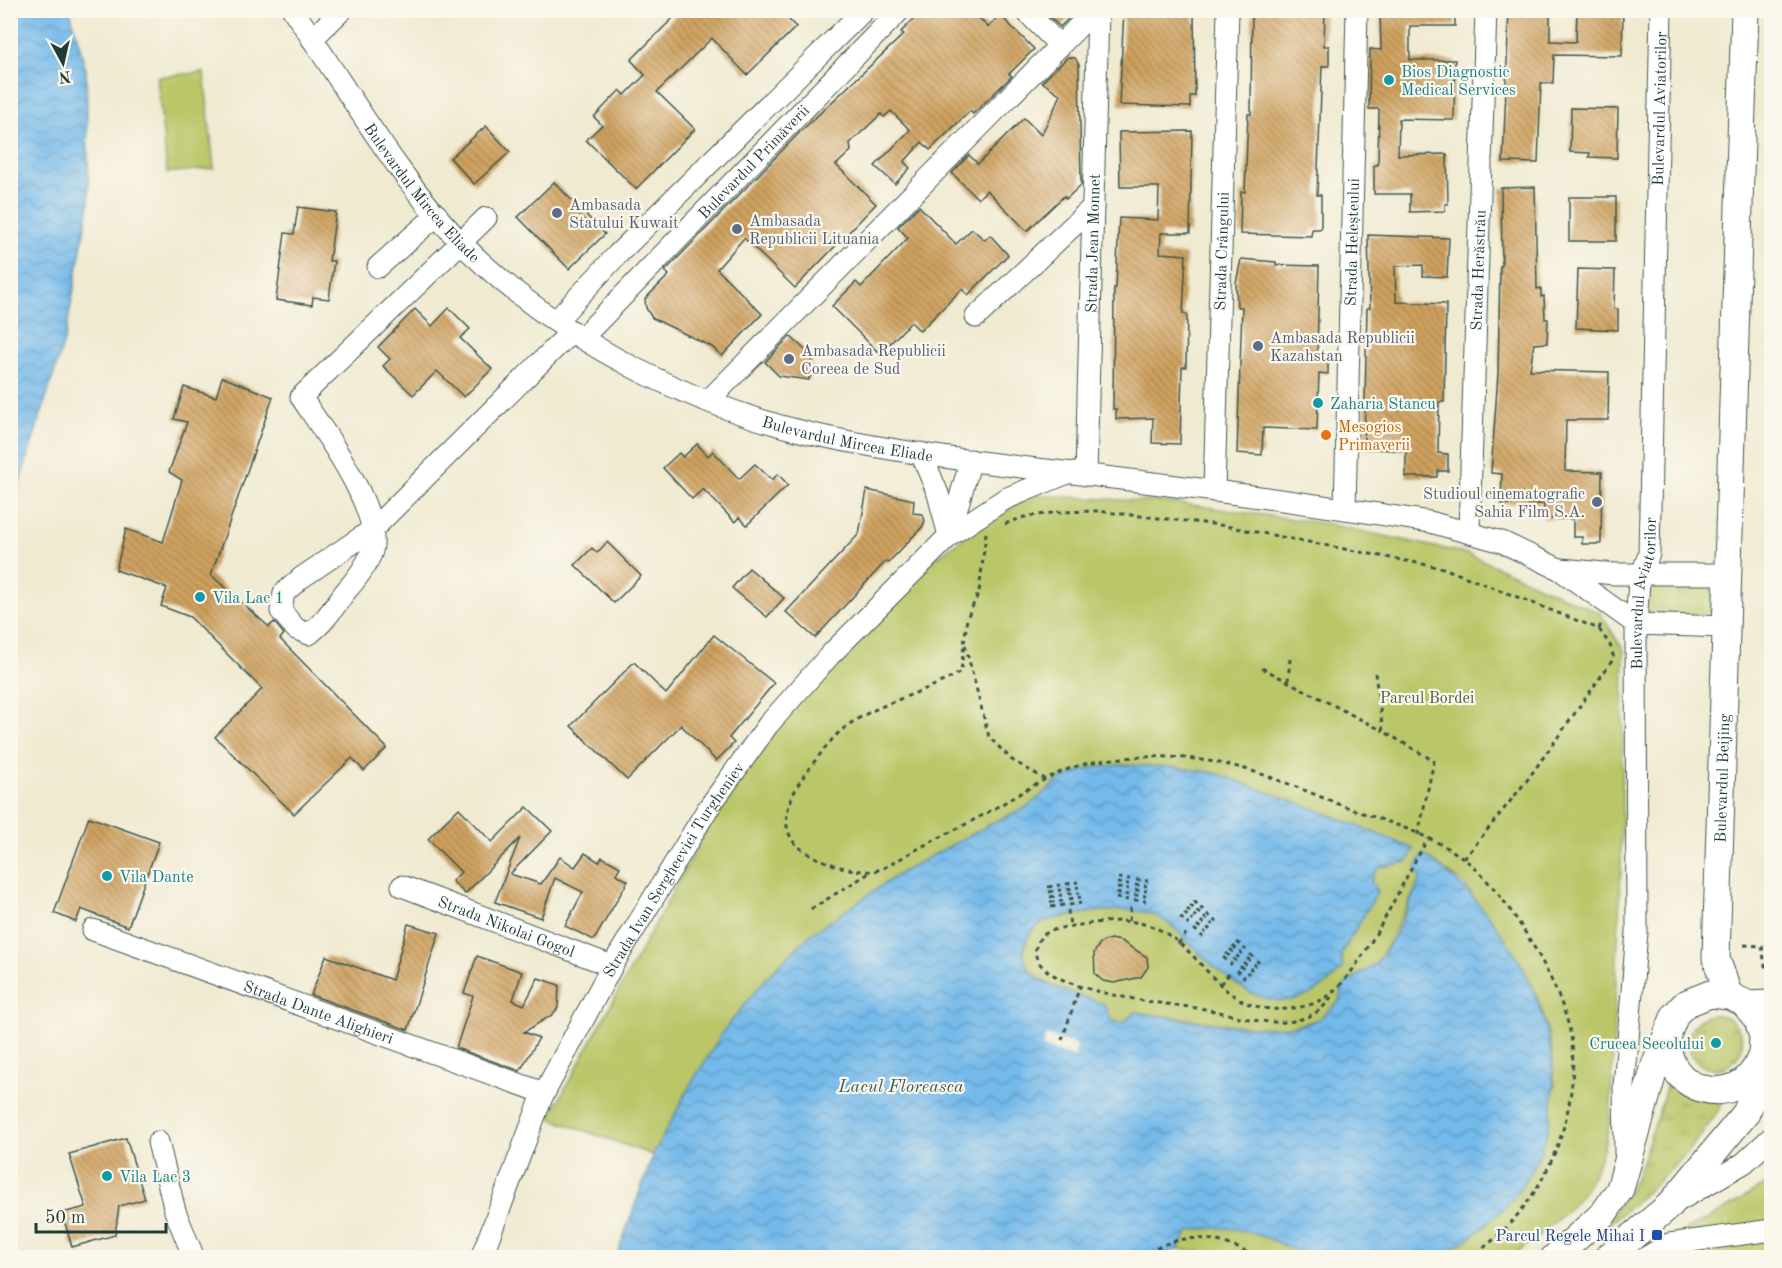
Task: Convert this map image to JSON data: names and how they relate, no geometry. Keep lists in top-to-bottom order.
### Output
{
  "streets": {
    "main road": ["Bulevardul Beijing"],
    "street": [
      "Bulevardul Aviatorilor",
      "Bulevardul Primăverii",
      "Bulevardul Mircea Eliade",
      "Strada Heleșteului",
      "Strada Jean Monnet",
      "Strada Crângului",
      "Strada Herăstrău",
      "Strada Ivan Sergheevici Turgheniev",
      "Strada Nikolai Gogol",
      "Strada Dante Alighieri"
    ]
  },
  "crossings": [
    ["Bulevardul Aviatorilor", "Bulevardul Mircea Eliade"],
    ["Bulevardul Aviatorilor", "Bulevardul Beijing"],
    ["Bulevardul Primăverii", "Bulevardul Mircea Eliade"],
    ["Bulevardul Mircea Eliade", "Strada Heleșteului"],
    ["Bulevardul Mircea Eliade", "Strada Jean Monnet"],
    ["Bulevardul Mircea Eliade", "Strada Crângului"],
    ["Bulevardul Mircea Eliade", "Strada Herăstrău"],
    ["Bulevardul Mircea Eliade", "Bulevardul Beijing"],
    ["Bulevardul Mircea Eliade", "Strada Ivan Sergheevici Turgheniev"],
    ["Strada Jean Monnet", "Strada Ivan Sergheevici Turgheniev"],
    ["Strada Ivan Sergheevici Turgheniev", "Strada Nikolai Gogol"],
    ["Strada Ivan Sergheevici Turgheniev", "Strada Dante Alighieri"]
  ],
  "water": ["Lacul Floreasca"],
  "parks": ["Parcul Bordei"],
  "places": {
    "other": [
      "Bios Diagnostic Medical Services",
      "Ambasada Statului Kuwait",
      "Ambasada Republicii Lituania",
      "Ambasada Republicii Kazahstan",
      "Ambasada Republicii Coreea de Sud",
      "Zaharia Stancu",
      "Mesogios Primaverii",
      "Studioul cinematografic Sahia Film S.A.",
      "Vila Lac 1",
      "Vila Dante",
      "Crucea Secolului",
      "Vila Lac 3"
    ],
    "transit": ["Parcul Regele Mihai I"]
  },
  "scale_bar": "50 m",
  "north": "bottom"
}
